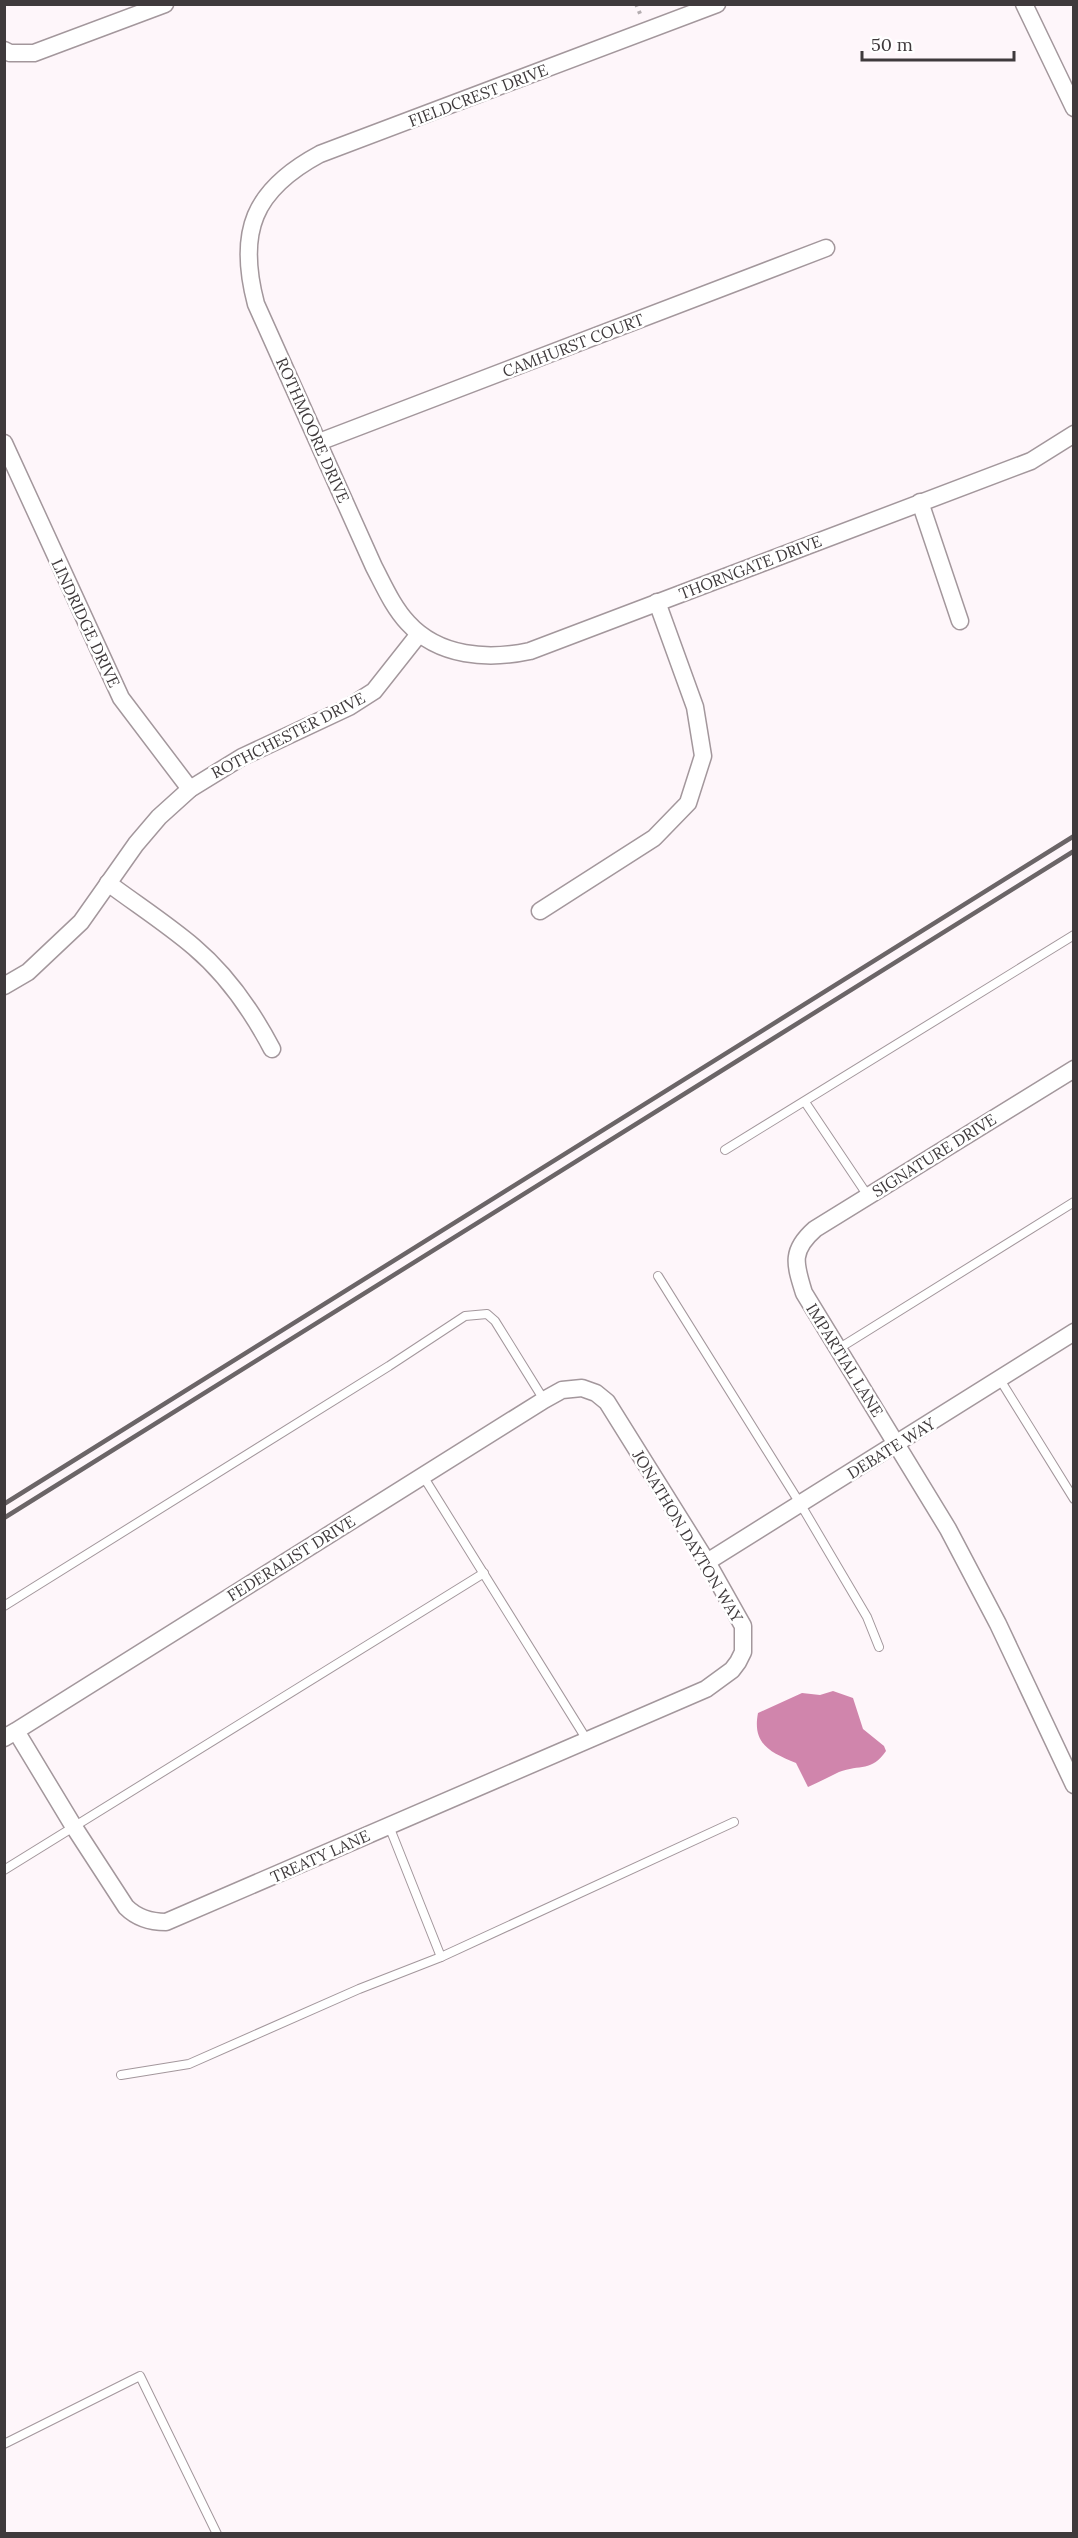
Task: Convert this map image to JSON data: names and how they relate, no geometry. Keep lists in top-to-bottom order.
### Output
{
  "streets": {
    "street": [
      "FIELDCREST DRIVE",
      "CAMHURST COURT",
      "ROTHMOORE DRIVE",
      "THORNGATE DRIVE",
      "LINDRIDGE DRIVE",
      "ROTHCHESTER DRIVE",
      "SIGNATURE DRIVE",
      "IMPARTIAL LANE",
      "DEBATE WAY",
      "JONATHON DAYTON WAY",
      "FEDERALIST DRIVE",
      "TREATY LANE"
    ]
  },
  "crossings": [
    ["FIELDCREST DRIVE", "ROTHMOORE DRIVE"],
    ["CAMHURST COURT", "ROTHMOORE DRIVE"],
    ["ROTHMOORE DRIVE", "THORNGATE DRIVE"],
    ["ROTHMOORE DRIVE", "ROTHCHESTER DRIVE"],
    ["THORNGATE DRIVE", "ROTHCHESTER DRIVE"],
    ["LINDRIDGE DRIVE", "ROTHCHESTER DRIVE"],
    ["SIGNATURE DRIVE", "IMPARTIAL LANE"],
    ["IMPARTIAL LANE", "DEBATE WAY"],
    ["DEBATE WAY", "JONATHON DAYTON WAY"],
    ["JONATHON DAYTON WAY", "FEDERALIST DRIVE"],
    ["JONATHON DAYTON WAY", "TREATY LANE"],
    ["FEDERALIST DRIVE", "TREATY LANE"]
  ],
  "scale_bar": "50 m"
}
